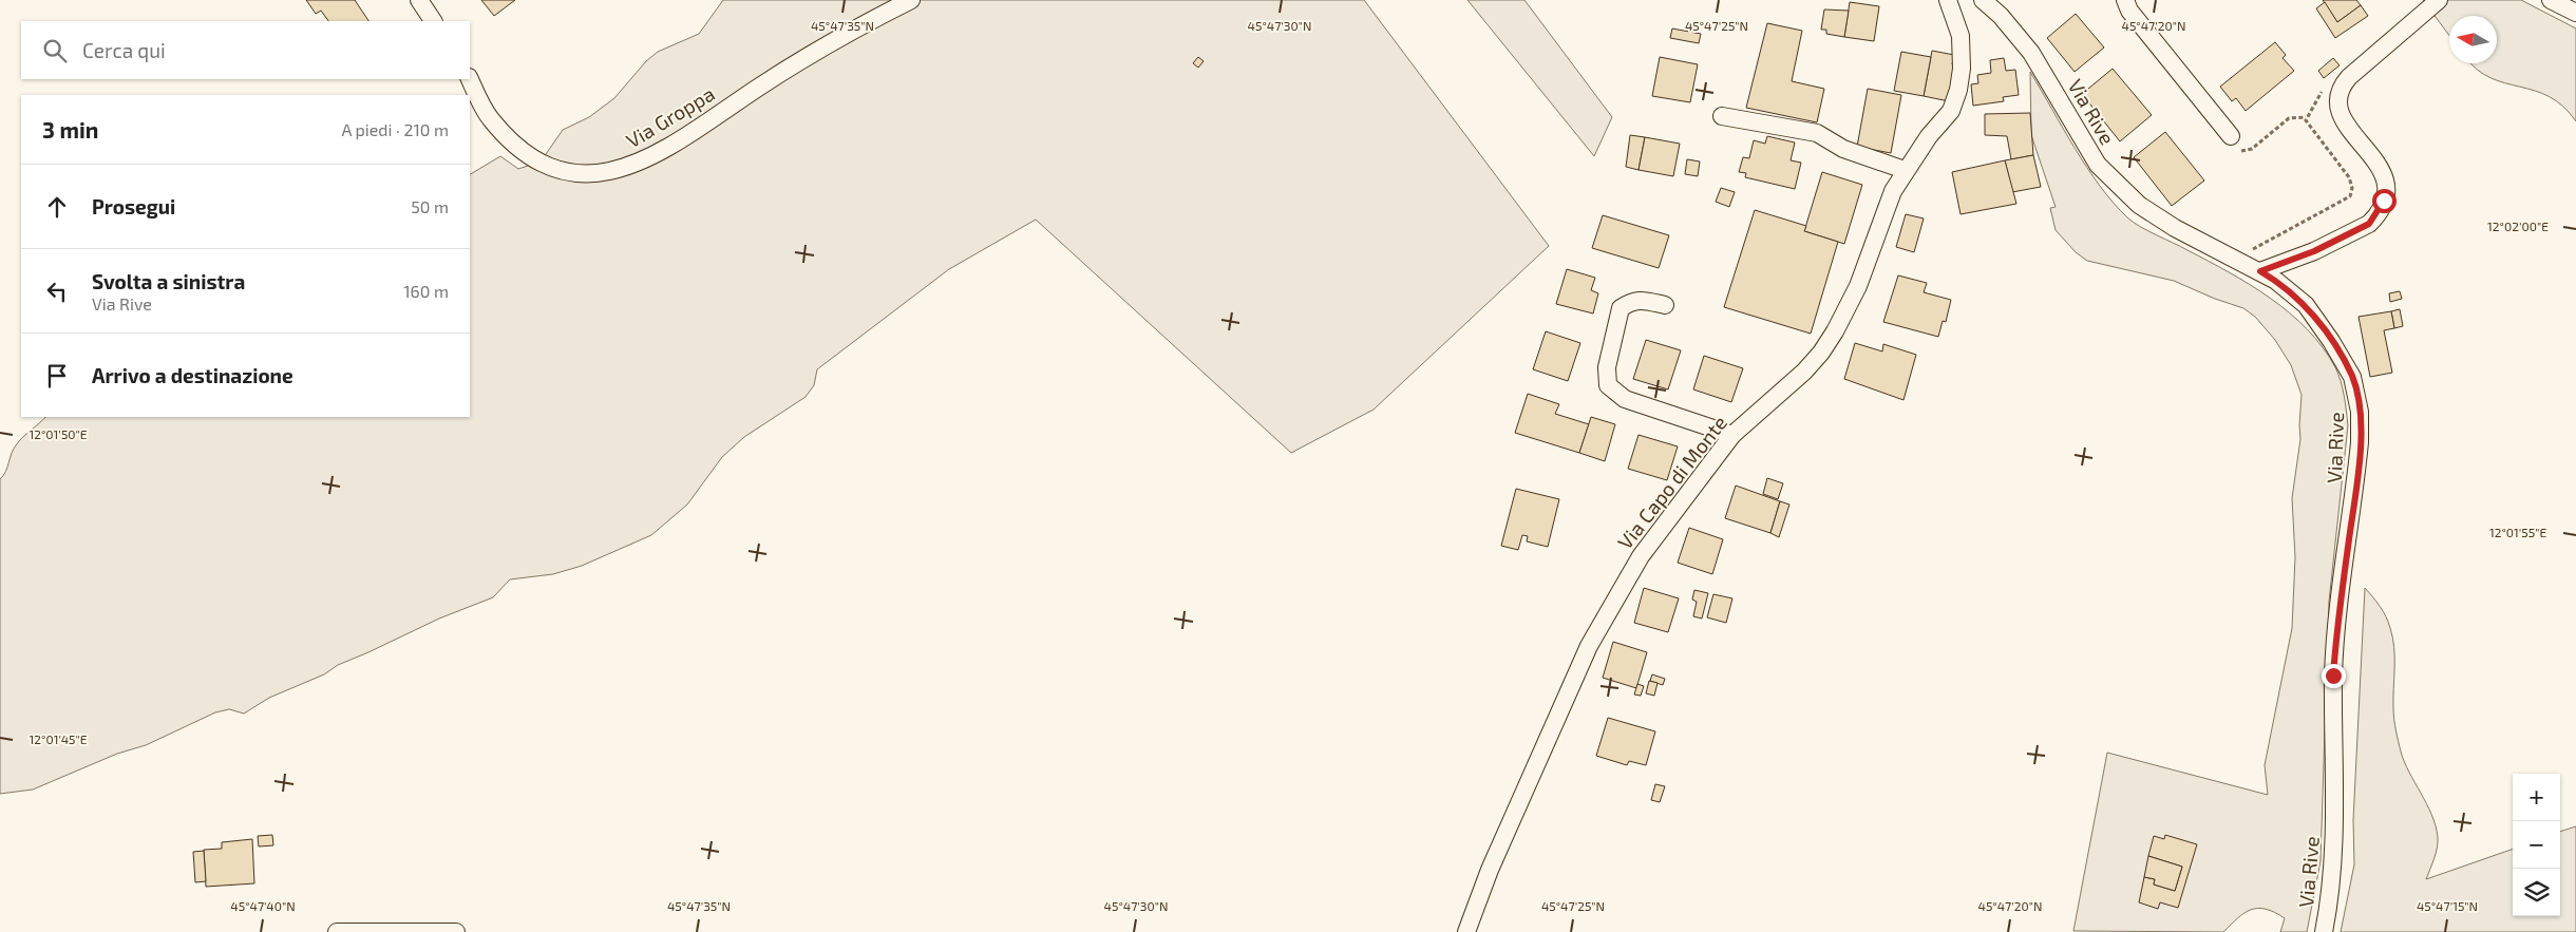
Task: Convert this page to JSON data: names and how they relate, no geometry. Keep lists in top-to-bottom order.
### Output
{
  "streets": {
    "street": ["Via Rive", "Via Groppa", "Via Capo di Monte"]
  },
  "north": "left",
  "page": {
    "search": "Cerca qui",
    "heading": ["3 min", "A piedi · 210 m"],
    "list": [
      ["Prosegui", "50 m"],
      ["Svolta a sinistra", "Via Rive", "160 m"],
      "Arrivo a destinazione"
    ],
    "map_buttons": ["+", "−"]
  },
  "coordinates": [
    "45°47'35\"N",
    "45°47'30\"N",
    "45°47'25\"N",
    "45°47'20\"N",
    "12°02'00\"E",
    "12°01'50\"E",
    "12°01'55\"E",
    "12°01'45\"E",
    "45°47'40\"N",
    "45°47'15\"N"
  ]
}
